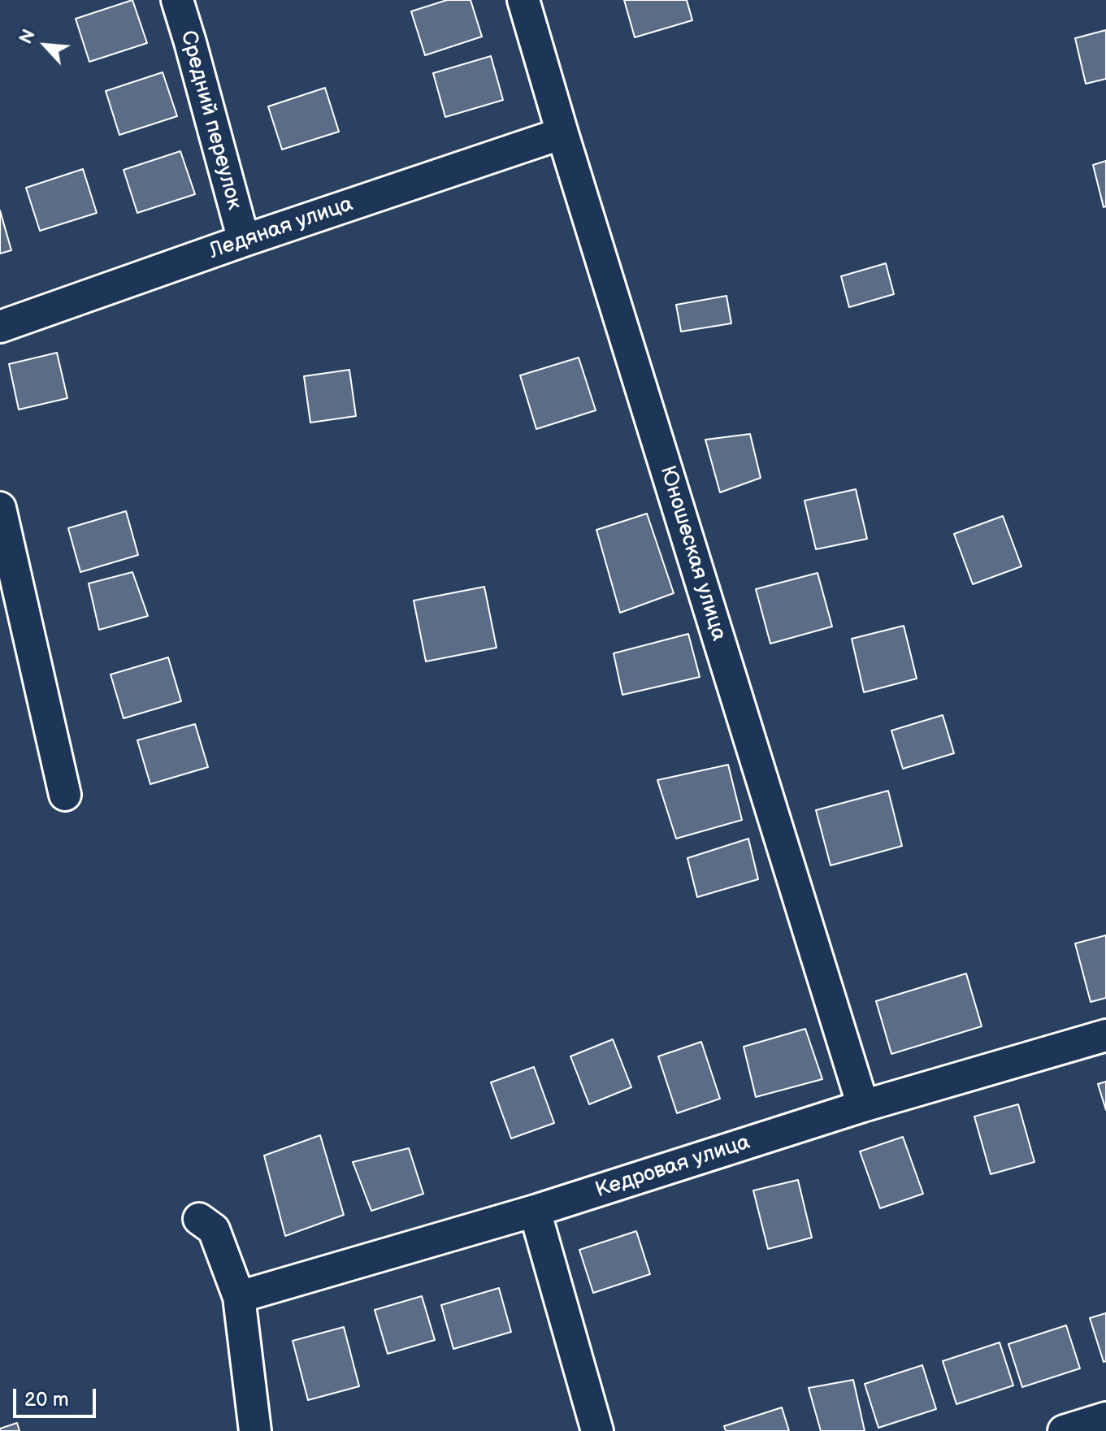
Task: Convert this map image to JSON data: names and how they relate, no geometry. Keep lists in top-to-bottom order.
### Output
{
  "streets": {
    "street": [
      "Средний переулок",
      "Ледяная улица",
      "Юношеская улица",
      "Кедровая улица"
    ]
  },
  "crossings": [
    ["Средний переулок", "Ледяная улица"],
    ["Ледяная улица", "Юношеская улица"],
    ["Юношеская улица", "Кедровая улица"]
  ],
  "scale_bar": "20 m",
  "north": "top left"
}
